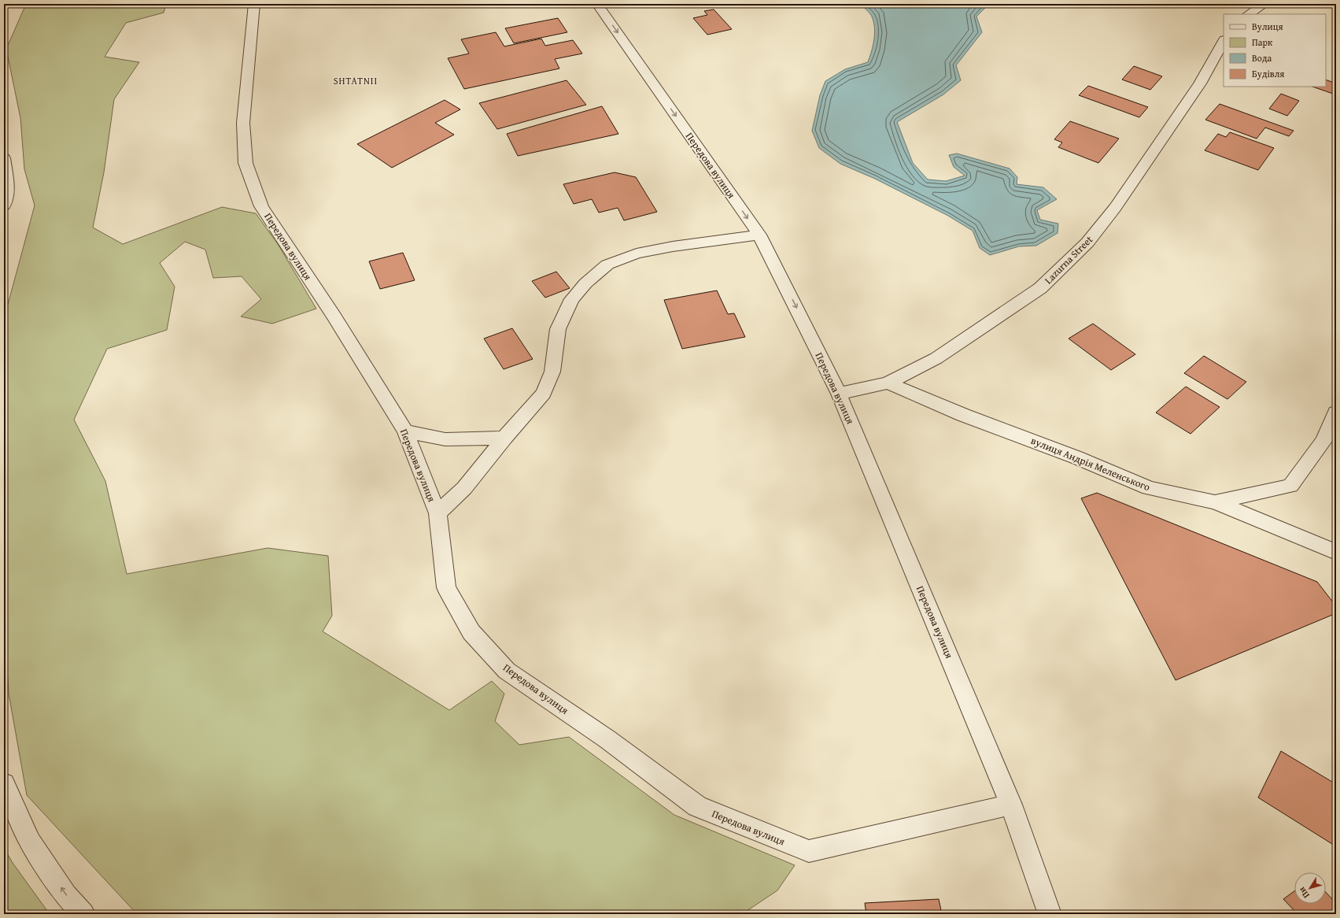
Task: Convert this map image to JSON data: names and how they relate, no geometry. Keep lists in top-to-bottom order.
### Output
{
  "streets": {
    "street": ["Передова вулиця", "Lazurna Street", "вулиця Андрія Меленського"]
  },
  "crossings": [
    ["Передова вулиця", "Lazurna Street"],
    ["Lazurna Street", "вулиця Андрія Меленського"]
  ],
  "districts": ["SHTATNII"],
  "legend": [
    "Вулиця",
    "Парк",
    "Вода",
    "Будівля"
  ],
  "north": "bottom left"
}
